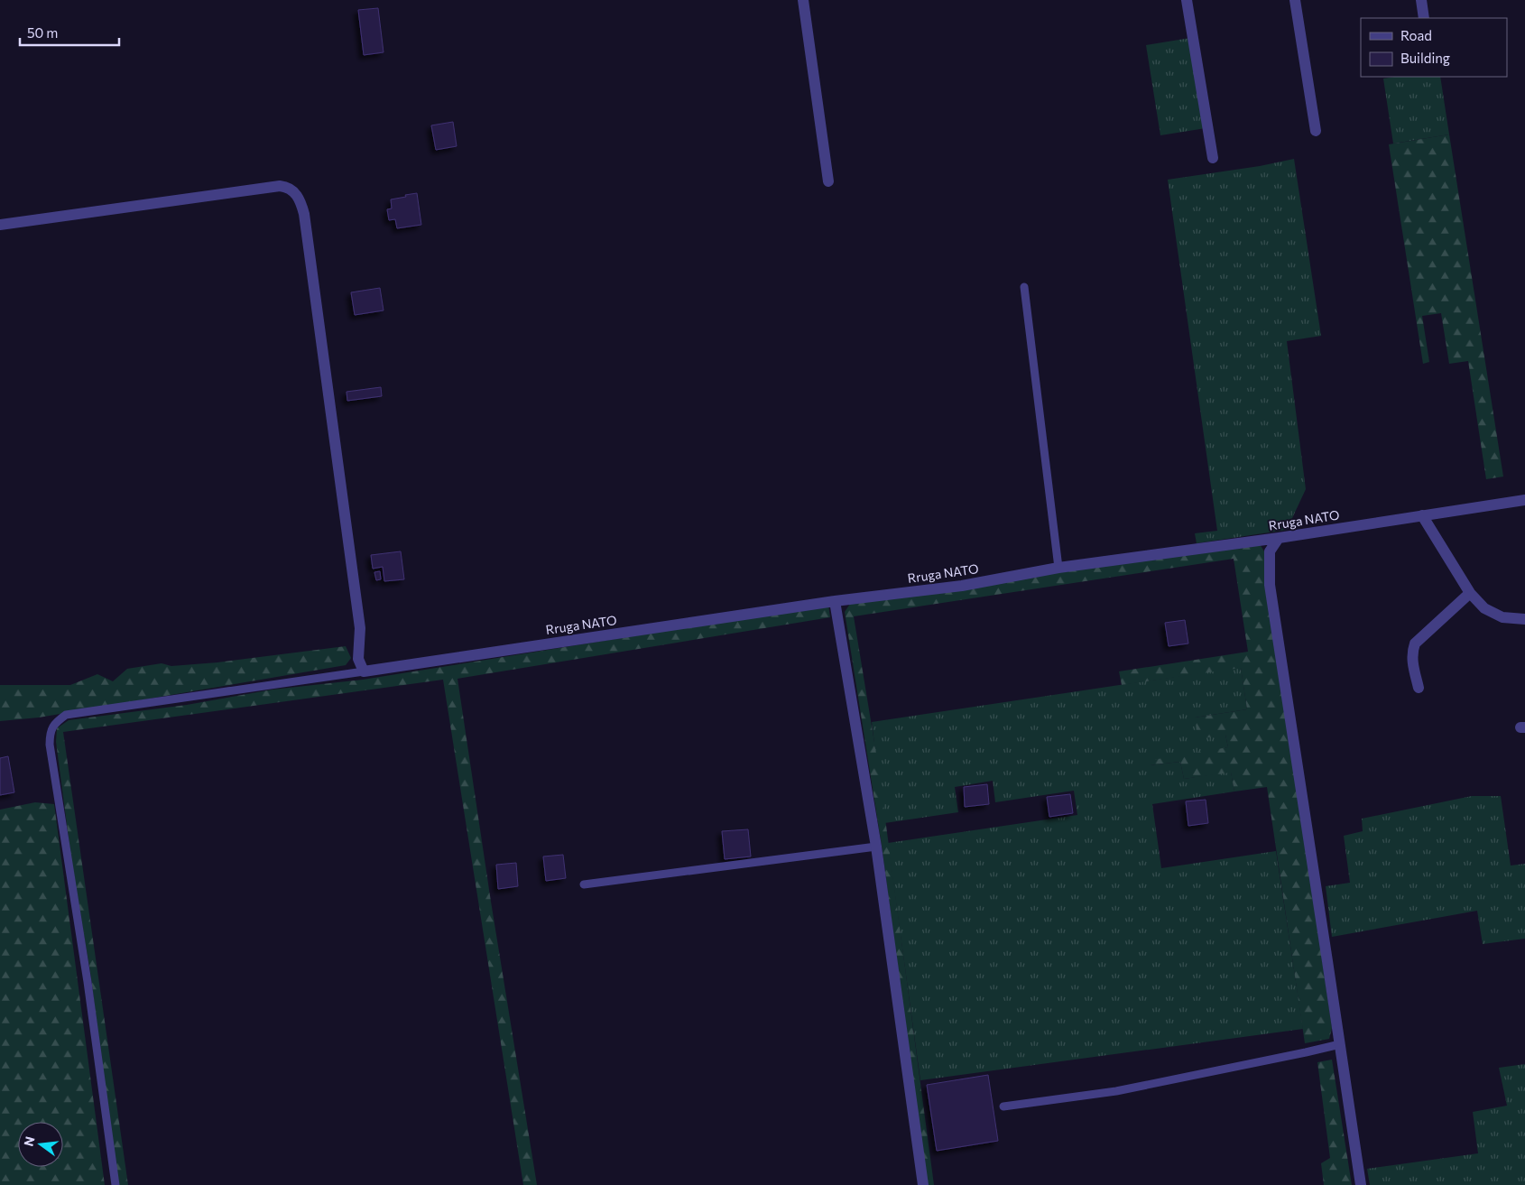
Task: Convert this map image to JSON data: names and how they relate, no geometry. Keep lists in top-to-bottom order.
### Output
{
  "streets": {
    "street": ["Rruga NATO"]
  },
  "legend": ["Road", "Building"],
  "scale_bar": "50 m",
  "north": "left"
}
